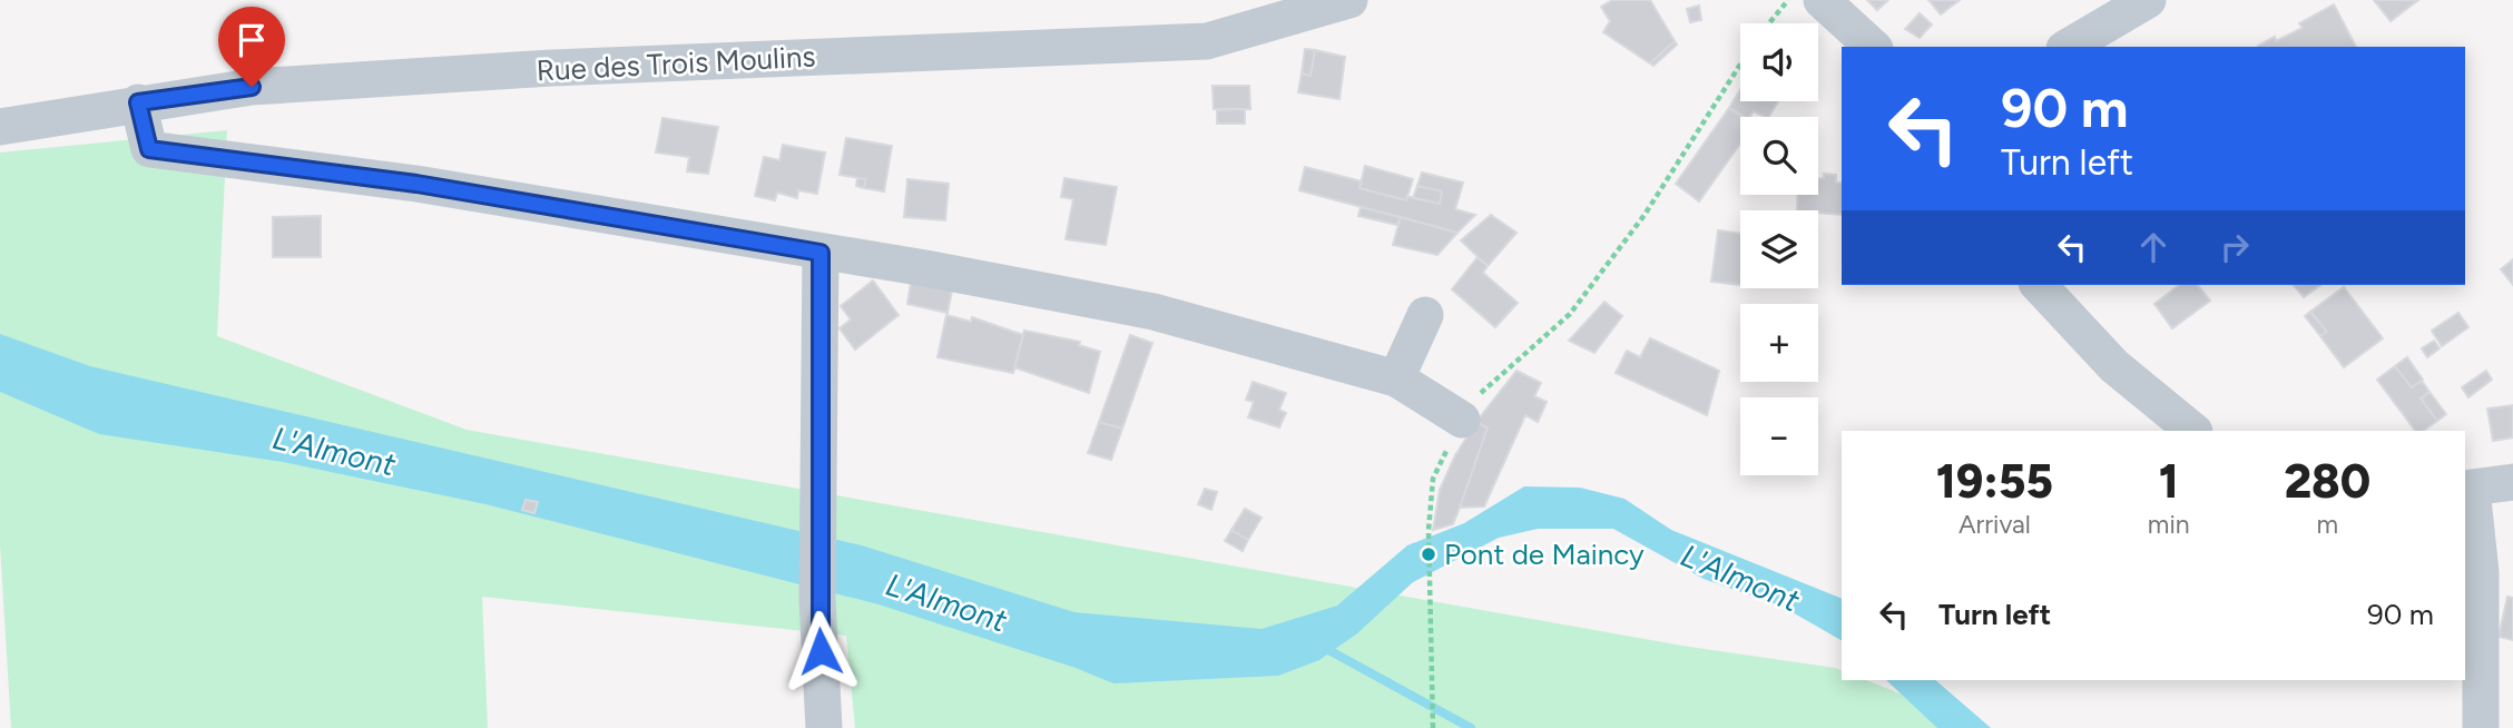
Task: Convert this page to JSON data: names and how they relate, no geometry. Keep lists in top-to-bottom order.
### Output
{
  "streets": {
    "street": ["Rue des Trois Moulins"]
  },
  "water": ["L'Almont"],
  "places": ["Pont de Maincy"],
  "page": {
    "map_buttons": ["+", "−"],
    "turn": ["90 m", "Turn left"],
    "eta": [
      "19:55",
      "Arrival",
      "1",
      "min",
      "280",
      "m"
    ],
    "list": [
      {
        "name": "Turn left",
        "value": "90 m"
      }
    ]
  }
}
